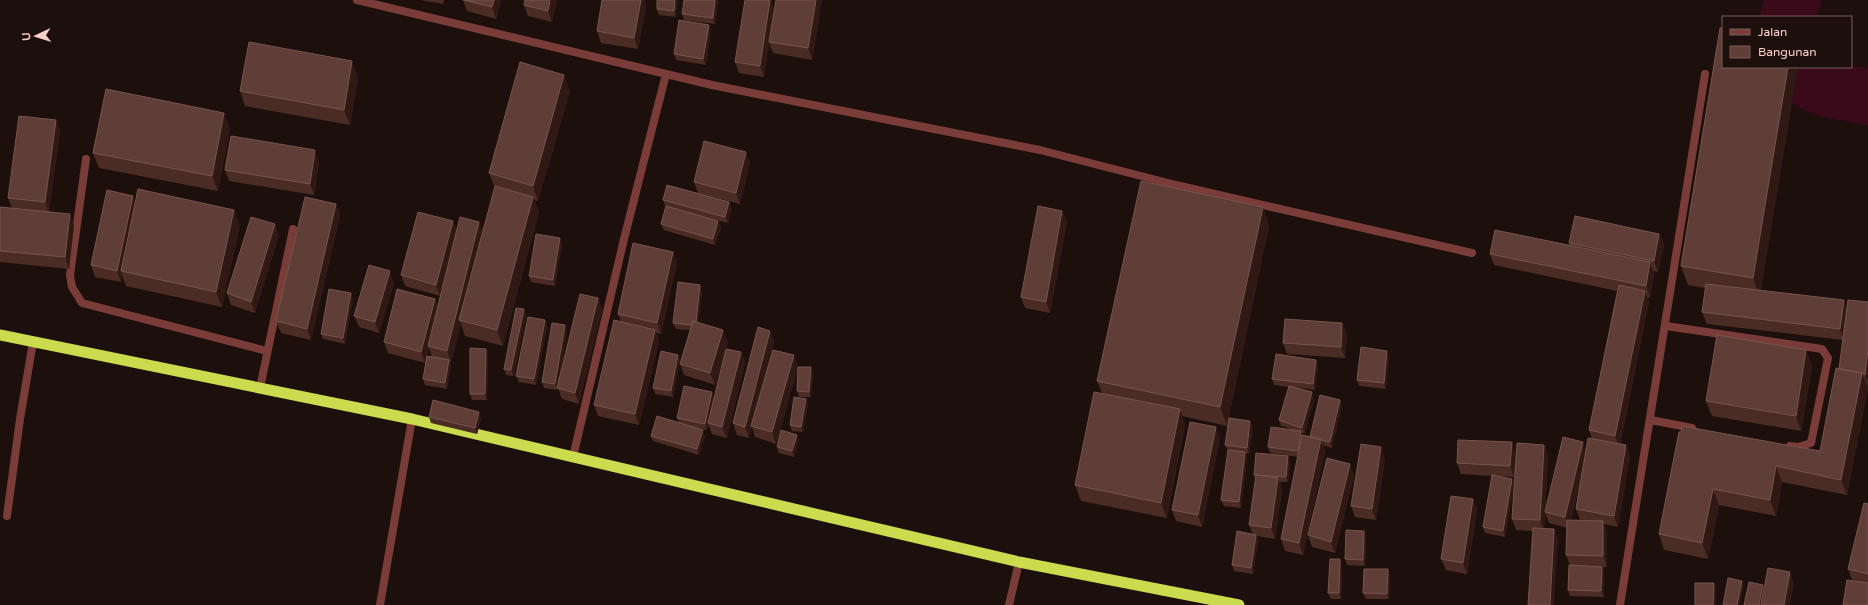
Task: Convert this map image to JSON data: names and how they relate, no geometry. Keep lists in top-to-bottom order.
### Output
{
  "legend": ["Jalan", "Bangunan"],
  "north": "left"
}
